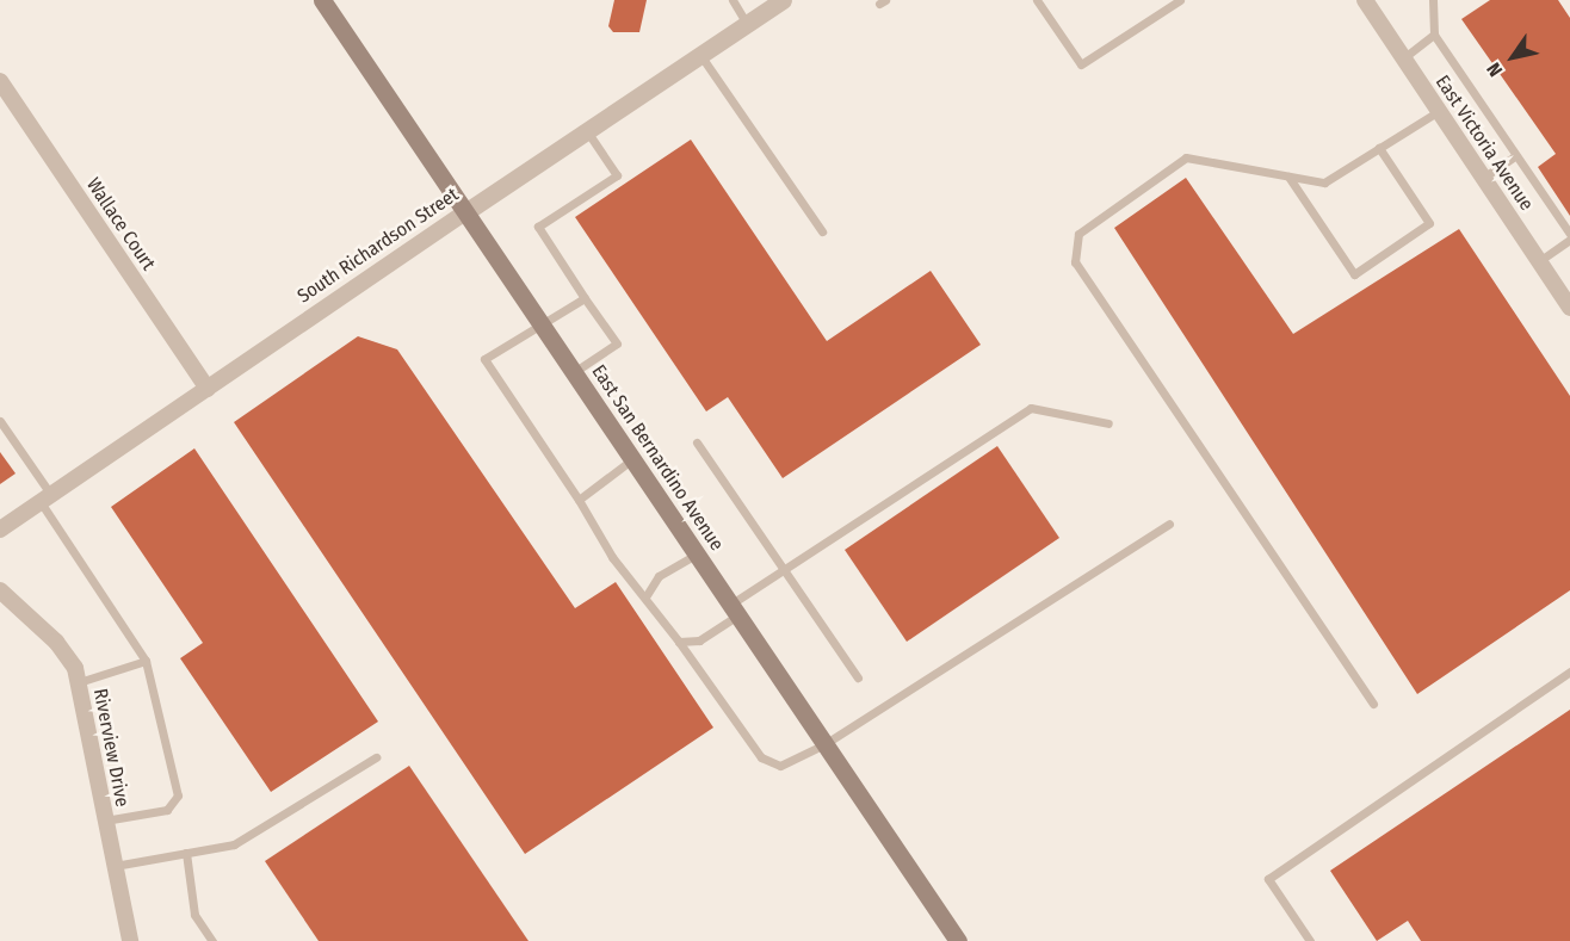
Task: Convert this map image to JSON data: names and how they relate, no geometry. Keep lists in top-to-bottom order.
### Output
{
  "streets": {
    "main road": ["East San Bernardino Avenue"],
    "street": [
      "East Victoria Avenue",
      "Wallace Court",
      "South Richardson Street",
      "Riverview Drive"
    ]
  },
  "crossings": [
    ["Wallace Court", "South Richardson Street"],
    ["South Richardson Street", "East San Bernardino Avenue"]
  ],
  "north": "bottom left"
}
